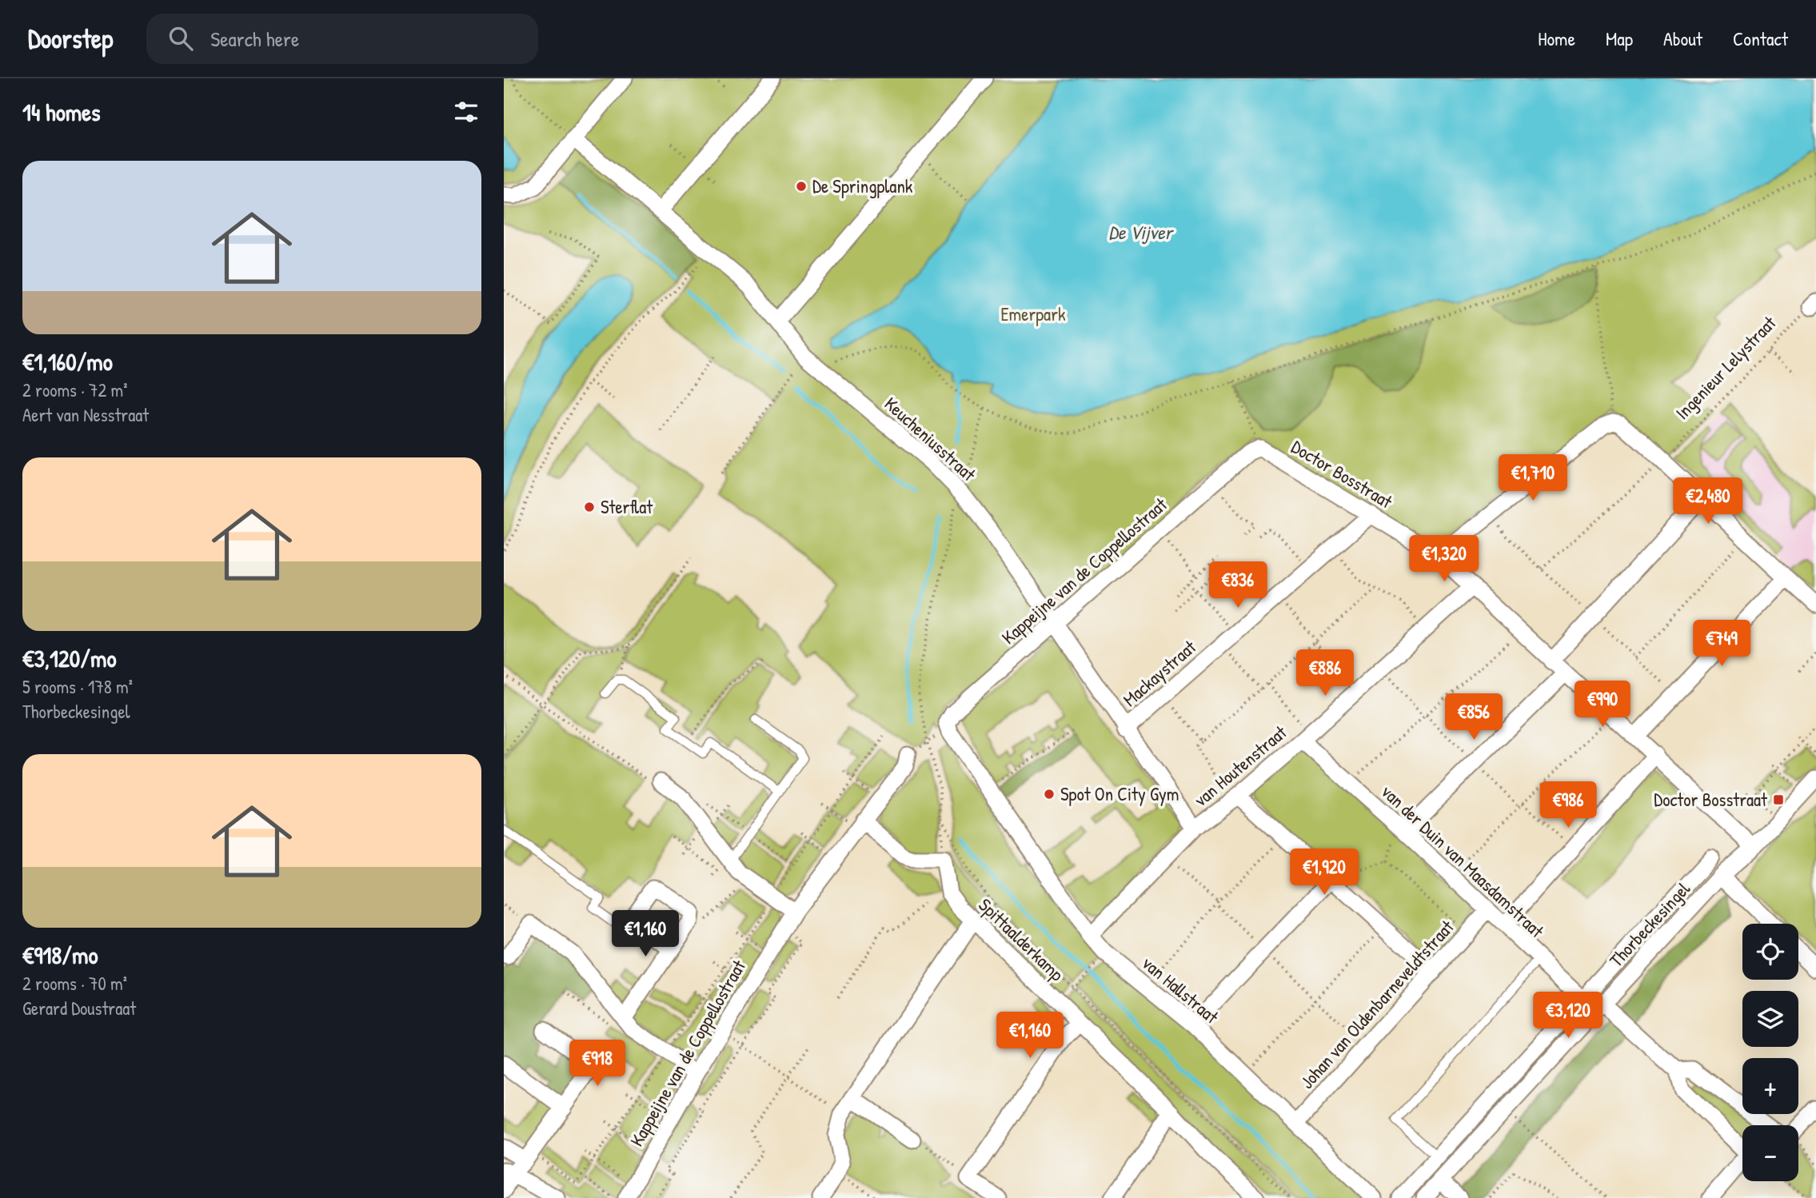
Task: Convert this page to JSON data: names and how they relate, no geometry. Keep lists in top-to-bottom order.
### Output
{
  "streets": {
    "street": [
      "Keucheniusstraat",
      "Doctor Bosstraat",
      "Kappeijne van de Coppellostraat",
      "Mackaystraat",
      "van Houtenstraat",
      "van der Duin van Maasdamstraat",
      "Thorbeckesingel",
      "Spittaalderkamp",
      "van Hallstraat",
      "Johan van Oldenbarneveldtstraat"
    ],
    "path": ["Ingenieur Lelystraat"]
  },
  "crossings": [
    ["Keucheniusstraat", "Kappeijne van de Coppellostraat"],
    ["Keucheniusstraat", "Mackaystraat"],
    ["Keucheniusstraat", "van Houtenstraat"],
    ["Doctor Bosstraat", "Kappeijne van de Coppellostraat"],
    ["Doctor Bosstraat", "Mackaystraat"],
    ["Doctor Bosstraat", "van Houtenstraat"],
    ["Doctor Bosstraat", "Thorbeckesingel"],
    ["Kappeijne van de Coppellostraat", "van Hallstraat"],
    ["van Houtenstraat", "van der Duin van Maasdamstraat"],
    ["van Houtenstraat", "van Hallstraat"],
    ["van der Duin van Maasdamstraat", "Thorbeckesingel"],
    ["van der Duin van Maasdamstraat", "Johan van Oldenbarneveldtstraat"],
    ["van Hallstraat", "Johan van Oldenbarneveldtstraat"]
  ],
  "water": ["De Vijver"],
  "parks": ["Emerpark"],
  "places": {
    "other": ["De Springplank", "Sterflat", "Spot On City Gym"],
    "transit": ["Doctor Bosstraat"]
  },
  "page": {
    "header": "Doorstep",
    "search": "Search here",
    "nav": [
      "Home",
      "Map",
      "About",
      "Contact"
    ],
    "heading": "14 homes",
    "list": [
      {
        "name": "€1,160/mo",
        "note": "2 rooms · 72 m² · Aert van Nesstraat"
      },
      {
        "name": "€3,120/mo",
        "note": "5 rooms · 178 m² · Thorbeckesingel"
      },
      {
        "name": "€918/mo",
        "note": "2 rooms · 70 m² · Gerard Doustraat"
      }
    ],
    "price": [
      "€1,710",
      "€2,480",
      "€1,320",
      "€836",
      "€749",
      "€886",
      "€990",
      "€856",
      "€986",
      "€1,920",
      "€1,160",
      "€3,120",
      "€1,160",
      "€918"
    ],
    "map_buttons": ["+", "−"]
  }
}
